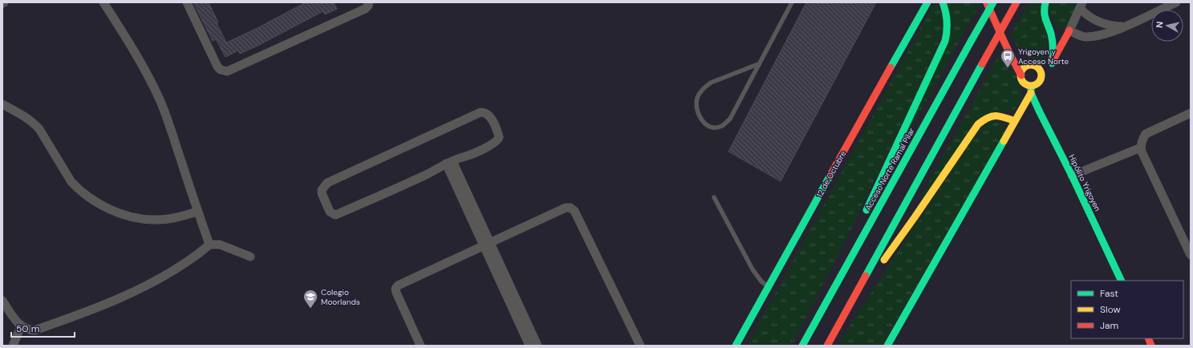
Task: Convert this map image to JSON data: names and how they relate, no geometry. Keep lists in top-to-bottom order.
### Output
{
  "streets": {
    "main road": ["Acceso Norte Ramal Pilar", "12 de Octubre", "Hipólito Yrigoyen"]
  },
  "places": {
    "bus stop": ["Yrigoyen y Acceso Norte"],
    "school or university": ["Colegio Moorlands"]
  },
  "legend": ["Fast", "Slow", "Jam"],
  "scale_bar": "50 m",
  "north": "left"
}
